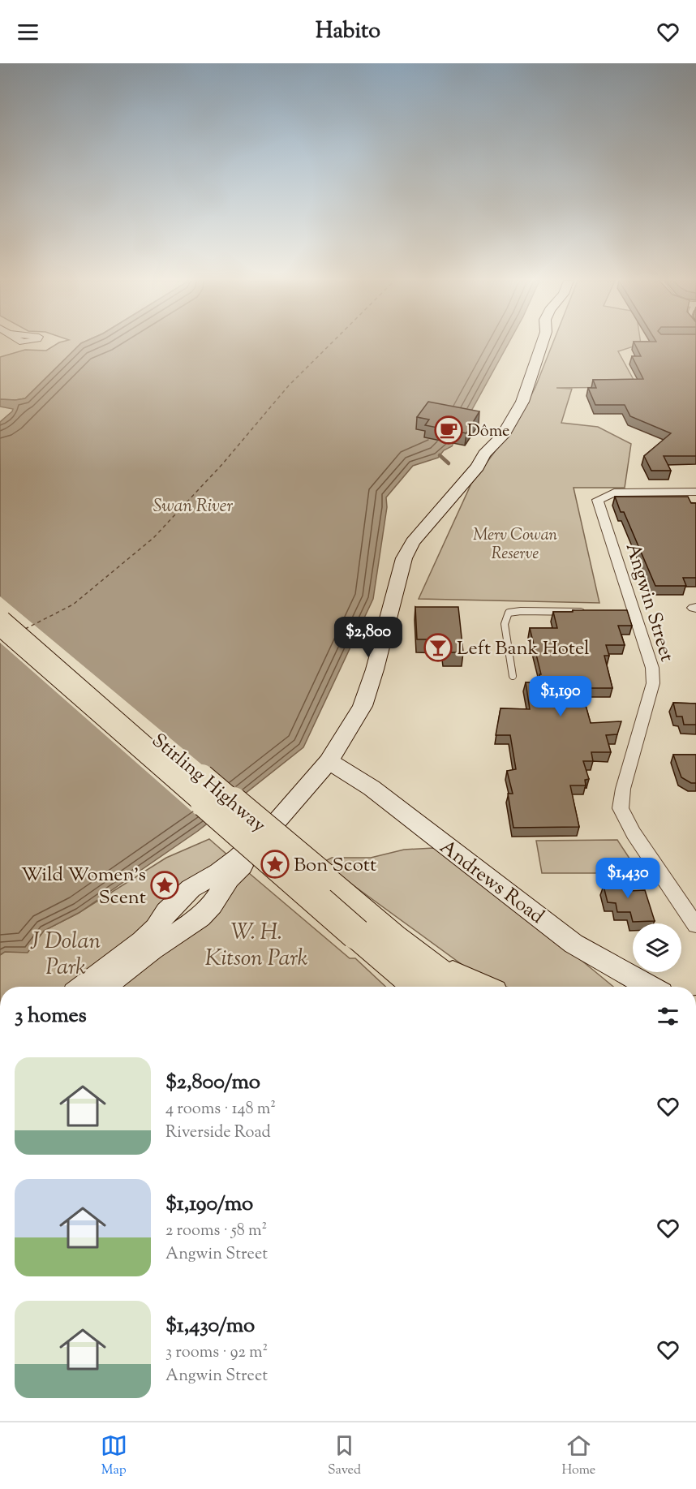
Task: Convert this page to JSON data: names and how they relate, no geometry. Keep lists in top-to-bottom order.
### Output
{
  "streets": {
    "highway": ["Stirling Highway"],
    "street": ["Angwin Street", "Andrews Road"]
  },
  "water": ["Swan River"],
  "parks": ["Merv Cowan Reserve", "W. H. Kitson Park", "J Dolan Park"],
  "places": {
    "cafe": ["Dôme"],
    "bar": ["Left Bank Hotel"],
    "place": ["Bon Scott", "Wild Women's Scent"]
  },
  "page": {
    "header": "Habito",
    "price": ["$2,800", "$1,190", "$1,430"],
    "heading": "3 homes",
    "list": [
      {
        "name": "$2,800/mo",
        "note": "4 rooms · 148 m² · Riverside Road"
      },
      {
        "name": "$1,190/mo",
        "note": "2 rooms · 58 m² · Angwin Street"
      },
      {
        "name": "$1,430/mo",
        "note": "3 rooms · 92 m² · Angwin Street"
      }
    ],
    "tabs": ["Map", "Saved", "Home"]
  }
}
